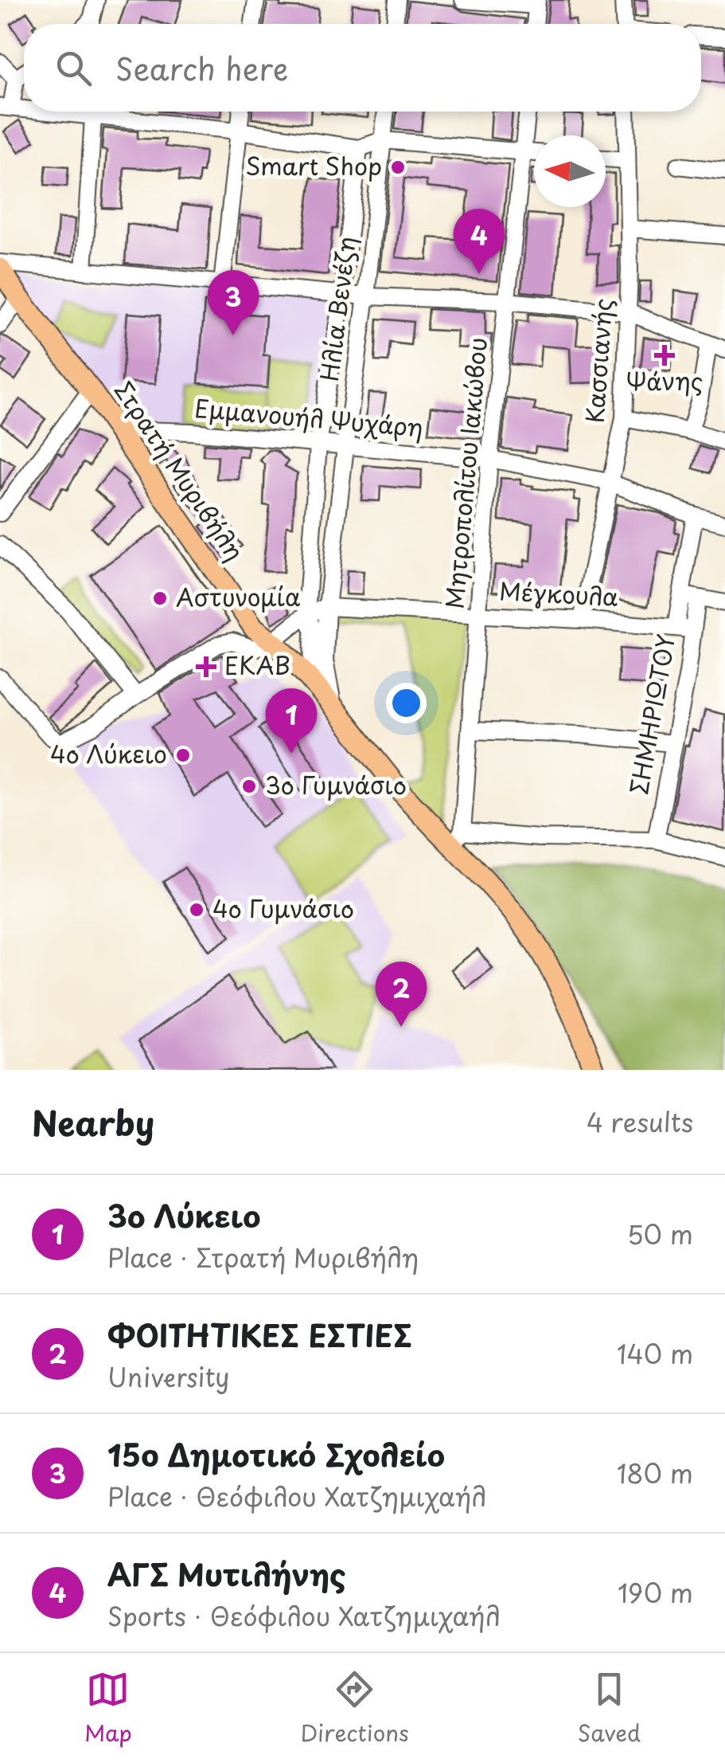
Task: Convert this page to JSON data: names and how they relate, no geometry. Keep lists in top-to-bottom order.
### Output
{
  "streets": {
    "main road": ["Στρατή Μυριβήλη"],
    "street": [
      "Ηλία Βενέζη",
      "Κασσιανής",
      "Εμμανουήλ Ψυχάρη",
      "Μητροπολίτου Ιακώβου",
      "Μέγκουλα",
      "ΣΗΜΗΡΙΩΤΟΥ"
    ]
  },
  "crossings": [
    ["Ηλία Βενέζη", "Εμμανουήλ Ψυχάρη"],
    ["Ηλία Βενέζη", "Στρατή Μυριβήλη"],
    ["Ηλία Βενέζη", "Μέγκουλα"],
    ["Κασσιανής", "Εμμανουήλ Ψυχάρη"],
    ["Κασσιανής", "Μέγκουλα"],
    ["Εμμανουήλ Ψυχάρη", "Στρατή Μυριβήλη"],
    ["Εμμανουήλ Ψυχάρη", "Μητροπολίτου Ιακώβου"],
    ["Εμμανουήλ Ψυχάρη", "ΣΗΜΗΡΙΩΤΟΥ"],
    ["Στρατή Μυριβήλη", "Μητροπολίτου Ιακώβου"],
    ["Μητροπολίτου Ιακώβου", "Μέγκουλα"],
    ["Μέγκουλα", "ΣΗΜΗΡΙΩΤΟΥ"]
  ],
  "places": {
    "other": [
      "Smart Shop",
      "Αστυνομία",
      "4ο Λύκειο",
      "3ο Γυμνάσιο",
      "4ο Γυμνάσιο"
    ],
    "health": ["Ψάνης", "ΕΚΑΒ"]
  },
  "north": "left",
  "page": {
    "search": "Search here",
    "pins": [
      "4",
      "3",
      "1",
      "2"
    ],
    "heading": ["Nearby", "4 results"],
    "list": [
      {
        "mark": "1",
        "name": "3ο Λύκειο",
        "note": "Place · Στρατή Μυριβήλη",
        "value": "50 m"
      },
      {
        "mark": "2",
        "name": "ΦΟΙΤΗΤΙΚΕΣ ΕΣΤΙΕΣ",
        "note": "University",
        "value": "140 m"
      },
      {
        "mark": "3",
        "name": "15o Δημοτικό Σχολείο",
        "note": "Place · Θεόφιλου Χατζημιχαήλ",
        "value": "180 m"
      },
      {
        "mark": "4",
        "name": "ΑΓΣ Μυτιλήνης",
        "note": "Sports · Θεόφιλου Χατζημιχαήλ",
        "value": "190 m"
      }
    ],
    "nav": ["Map", "Directions", "Saved"]
  }
}
